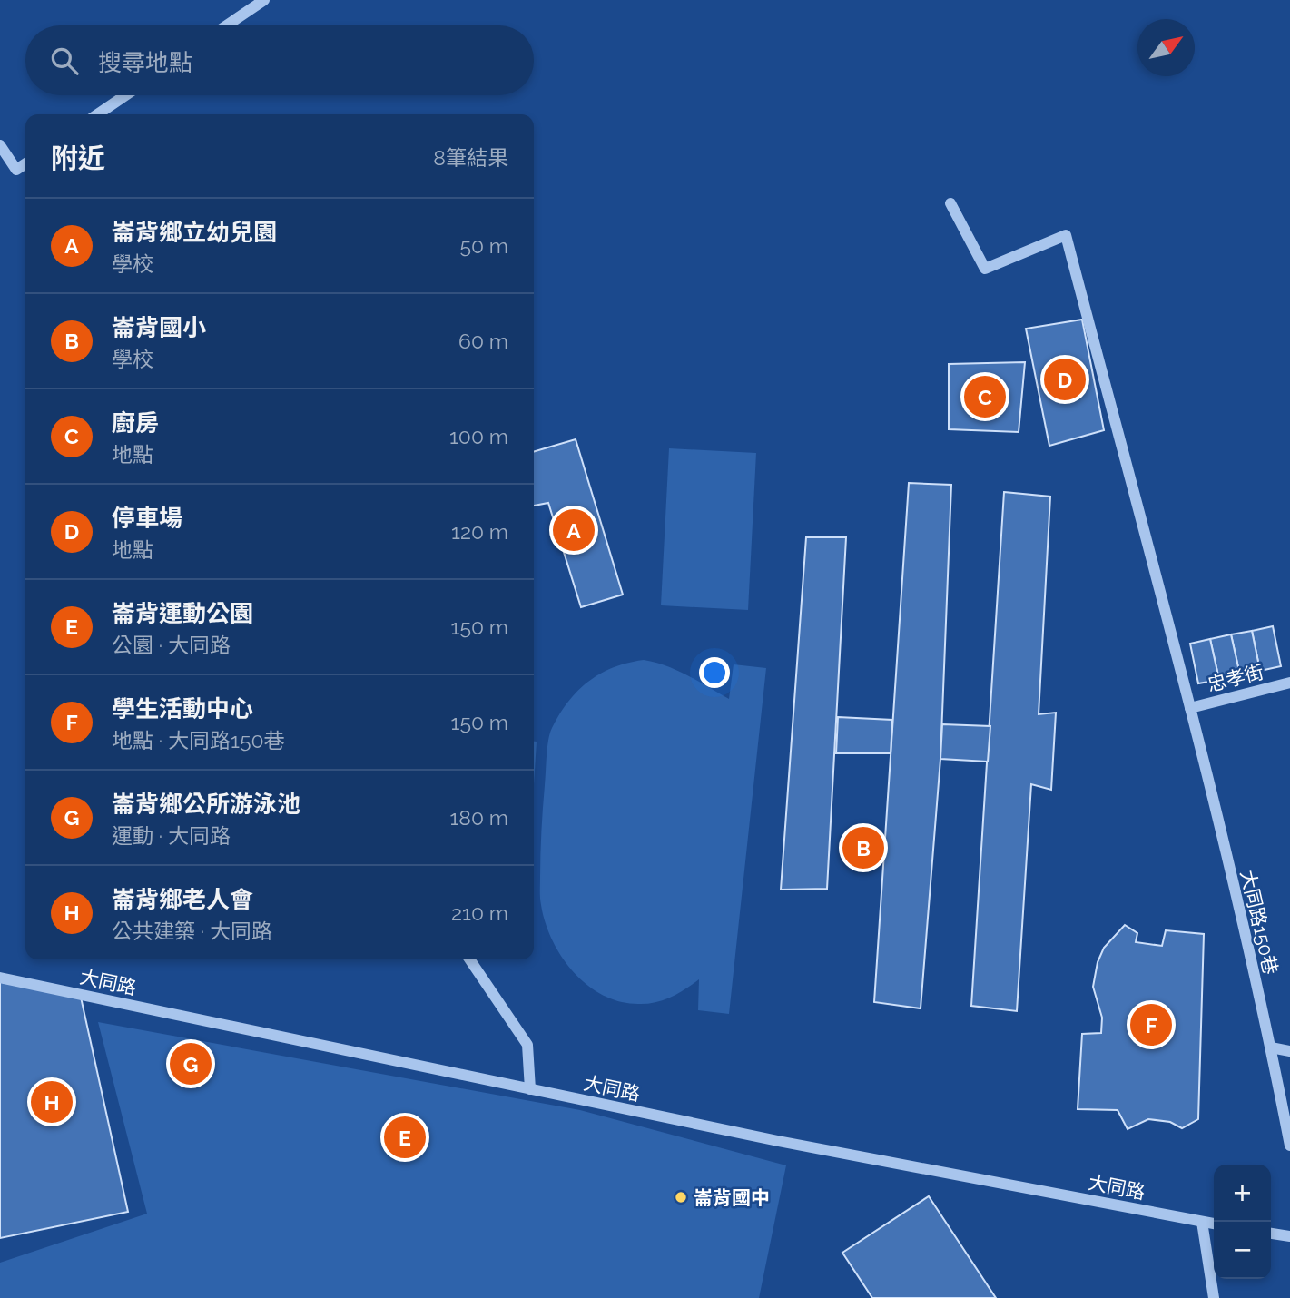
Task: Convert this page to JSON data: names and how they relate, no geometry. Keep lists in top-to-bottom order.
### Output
{
  "streets": {
    "street": ["忠孝街", "大同路150巷", "大同路"]
  },
  "crossings": [
    ["忠孝街", "大同路150巷"]
  ],
  "places": ["崙背國中"],
  "north": "top right",
  "page": {
    "search": "搜尋地點",
    "heading": ["附近", "8筆結果"],
    "list": [
      {
        "mark": "A",
        "name": "崙背鄉立幼兒園",
        "note": "學校",
        "value": "50 m"
      },
      {
        "mark": "B",
        "name": "崙背國小",
        "note": "學校",
        "value": "60 m"
      },
      {
        "mark": "C",
        "name": "廚房",
        "note": "地點",
        "value": "100 m"
      },
      {
        "mark": "D",
        "name": "停車場",
        "note": "地點",
        "value": "120 m"
      },
      {
        "mark": "E",
        "name": "崙背運動公園",
        "note": "公園 · 大同路",
        "value": "150 m"
      },
      {
        "mark": "F",
        "name": "學生活動中心",
        "note": "地點 · 大同路150巷",
        "value": "150 m"
      },
      {
        "mark": "G",
        "name": "崙背鄉公所游泳池",
        "note": "運動 · 大同路",
        "value": "180 m"
      },
      {
        "mark": "H",
        "name": "崙背鄉老人會",
        "note": "公共建築 · 大同路",
        "value": "210 m"
      }
    ],
    "pins": [
      "D",
      "C",
      "A",
      "B",
      "F",
      "G",
      "H",
      "E"
    ],
    "map_buttons": ["+", "−"]
  }
}
